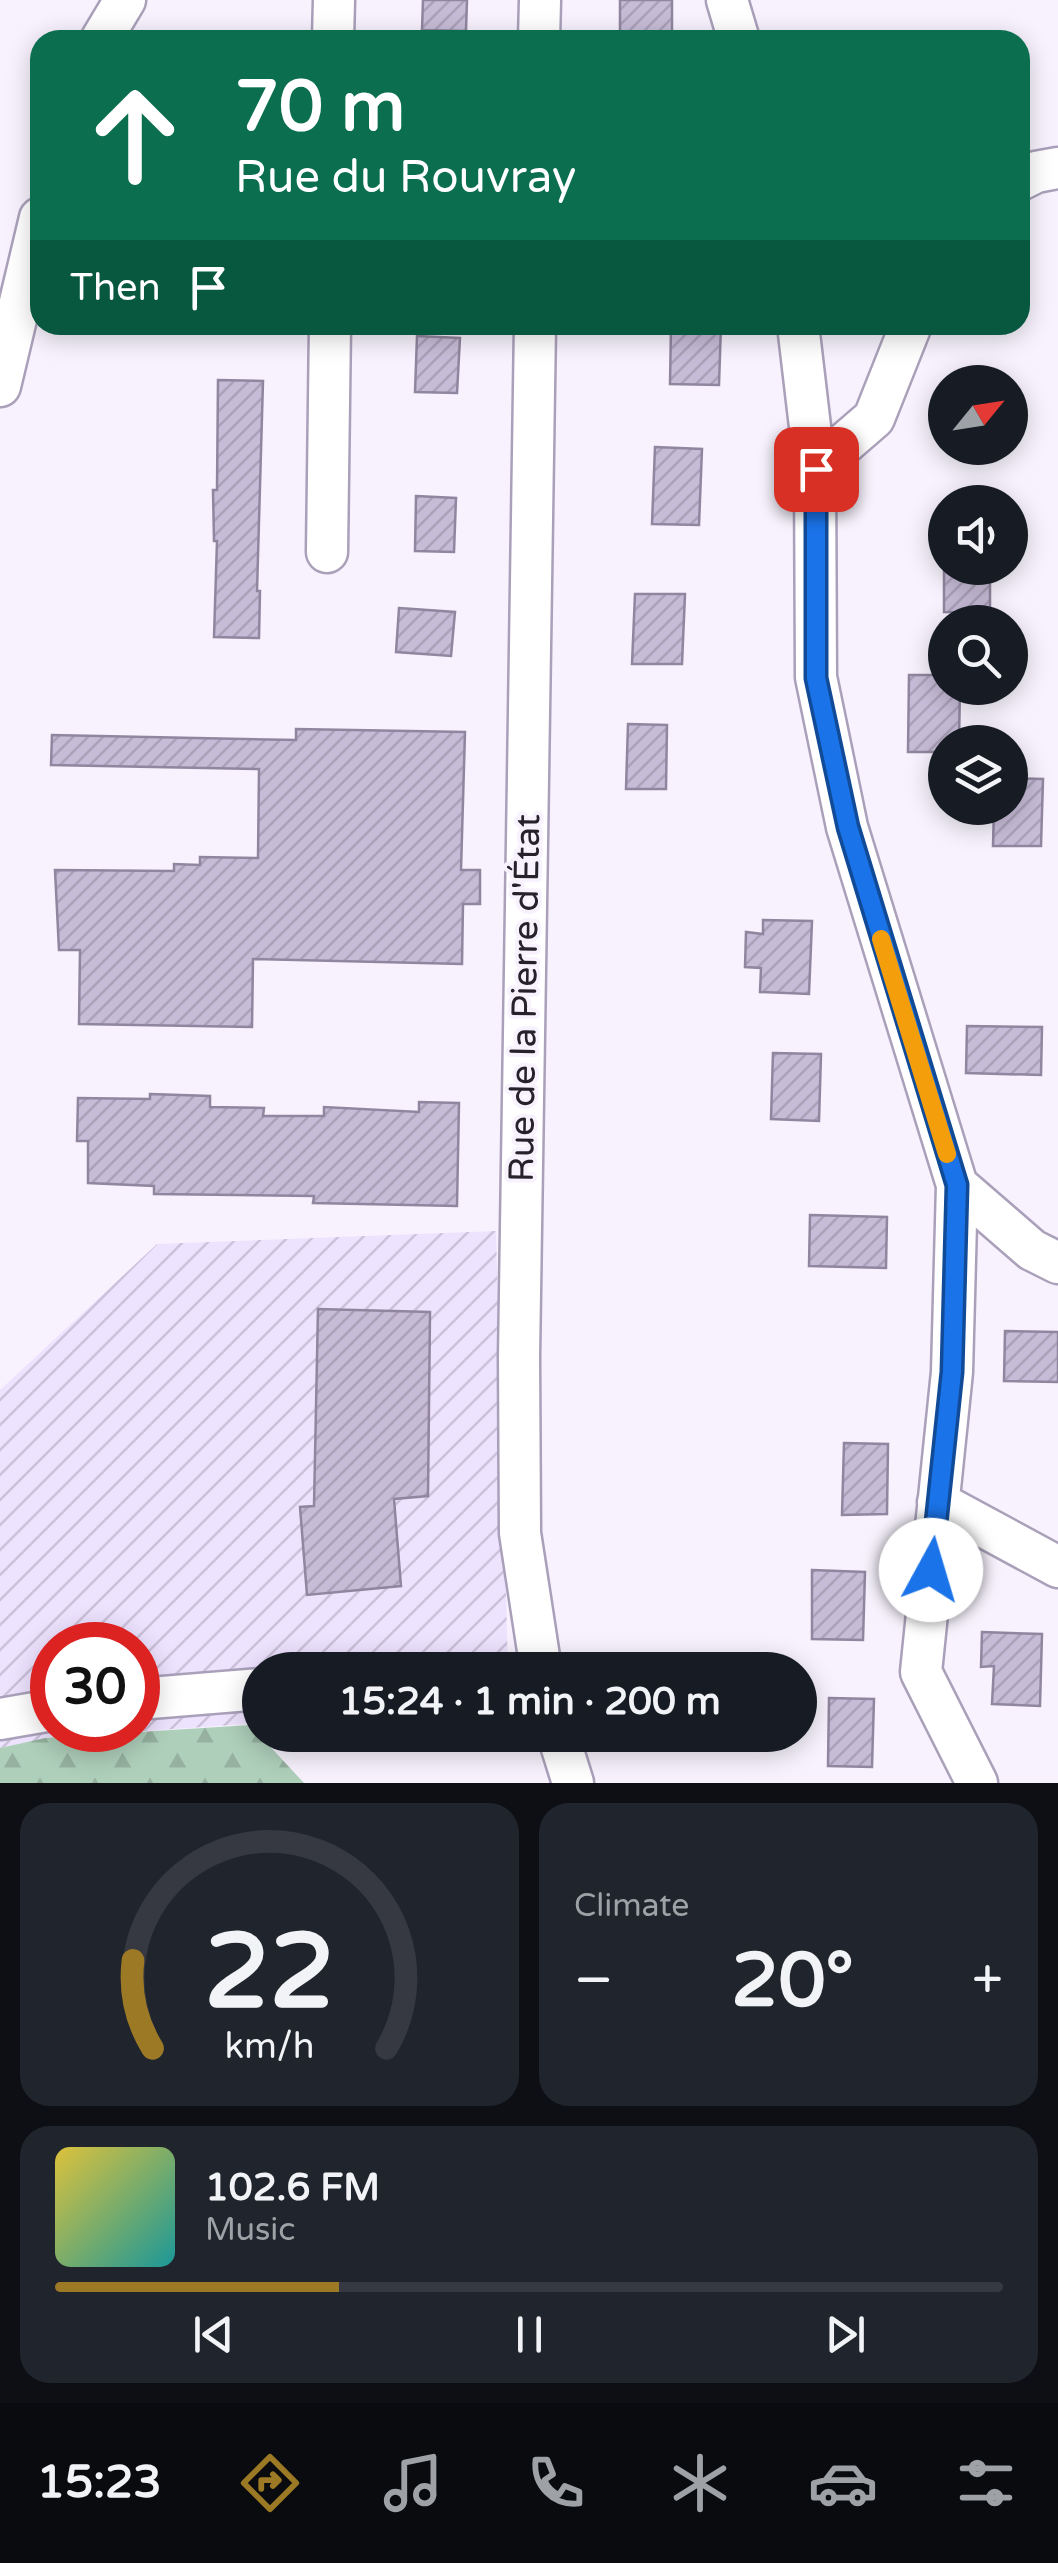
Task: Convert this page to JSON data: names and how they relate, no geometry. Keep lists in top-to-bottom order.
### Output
{
  "streets": {
    "street": ["Rue de la Pierre d'État"]
  },
  "north": "top right",
  "page": {
    "turn": ["70 m", "Rue du Rouvray"],
    "then": "Then",
    "limit": "30",
    "trip": "15:24 · 1 min · 200 m",
    "tile": "Climate",
    "heat": ["−", "20°", "+"],
    "song": ["102.6 FM", "Music"],
    "tabs": "15:23",
    "gauge": ["22", "km/h"]
  }
}
